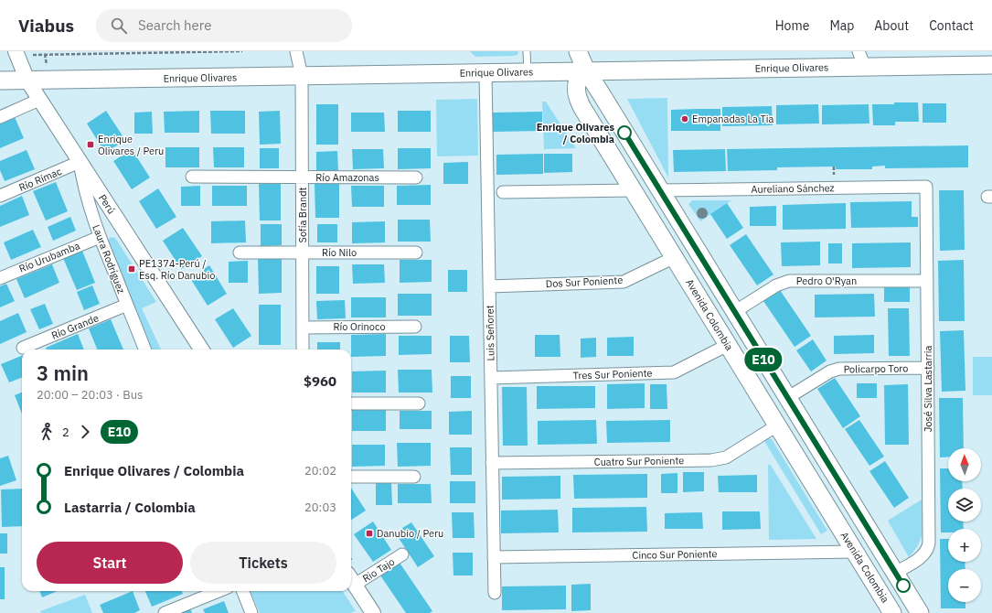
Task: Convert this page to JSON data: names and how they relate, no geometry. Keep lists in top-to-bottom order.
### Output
{
  "streets": {
    "main road": ["Enrique Olivares", "Avenida Colombia"],
    "street": [
      "Río Amazonas",
      "Río Rímac",
      "Aureliano Sánchez",
      "Perú",
      "Sofía Brandt",
      "Río Nilo",
      "Río Urubamba",
      "Laura Rodríguez",
      "Pedro O'Ryan",
      "Dos Sur Poniente",
      "Río Grande",
      "Río Orinoco",
      "Luis Señoret",
      "Policarpo Toro",
      "Tres Sur Poniente",
      "José Silva Lastarria",
      "Cuatro Sur Poniente",
      "Cinco Sur Poniente",
      "Rio Tajo"
    ]
  },
  "crossings": [
    ["Enrique Olivares", "Perú"],
    ["Enrique Olivares", "Sofía Brandt"],
    ["Enrique Olivares", "Avenida Colombia"],
    ["Enrique Olivares", "Luis Señoret"],
    ["Río Amazonas", "Sofía Brandt"],
    ["Río Rímac", "Perú"],
    ["Río Rímac", "Laura Rodríguez"],
    ["Aureliano Sánchez", "José Silva Lastarria"],
    ["Perú", "Laura Rodríguez"],
    ["Sofía Brandt", "Río Nilo"],
    ["Sofía Brandt", "Río Orinoco"],
    ["Río Urubamba", "Laura Rodríguez"],
    ["Laura Rodríguez", "Río Grande"],
    ["Pedro O'Ryan", "José Silva Lastarria"],
    ["Dos Sur Poniente", "Avenida Colombia"],
    ["Dos Sur Poniente", "Luis Señoret"],
    ["Avenida Colombia", "Tres Sur Poniente"],
    ["Avenida Colombia", "Cuatro Sur Poniente"],
    ["Avenida Colombia", "Cinco Sur Poniente"],
    ["Luis Señoret", "Tres Sur Poniente"],
    ["Luis Señoret", "Cuatro Sur Poniente"],
    ["Luis Señoret", "Cinco Sur Poniente"],
    ["Policarpo Toro", "José Silva Lastarria"]
  ],
  "places": {
    "other": ["Empanadas La Tia", "Enrique Olivares / Colombia"],
    "transit": ["Enrique Olivares / Peru", "PE1374-Perú / Esq. Río Danubio", "Danubio / Peru"]
  },
  "lines": ["bus line E10"],
  "north": "top",
  "page": {
    "header": "Viabus",
    "search": "Search here",
    "nav": [
      "Home",
      "Map",
      "About",
      "Contact"
    ],
    "on_map": "E10",
    "heading": ["3 min", "20:00 – 20:03 · Bus", "$960"],
    "legs": ["2", "E10"],
    "map_buttons": ["+", "−"],
    "list": [
      {
        "name": "Enrique Olivares / Colombia",
        "value": "20:02"
      },
      {
        "name": "Lastarria / Colombia",
        "value": "20:03"
      }
    ],
    "buttons": ["Start", "Tickets"]
  }
}
